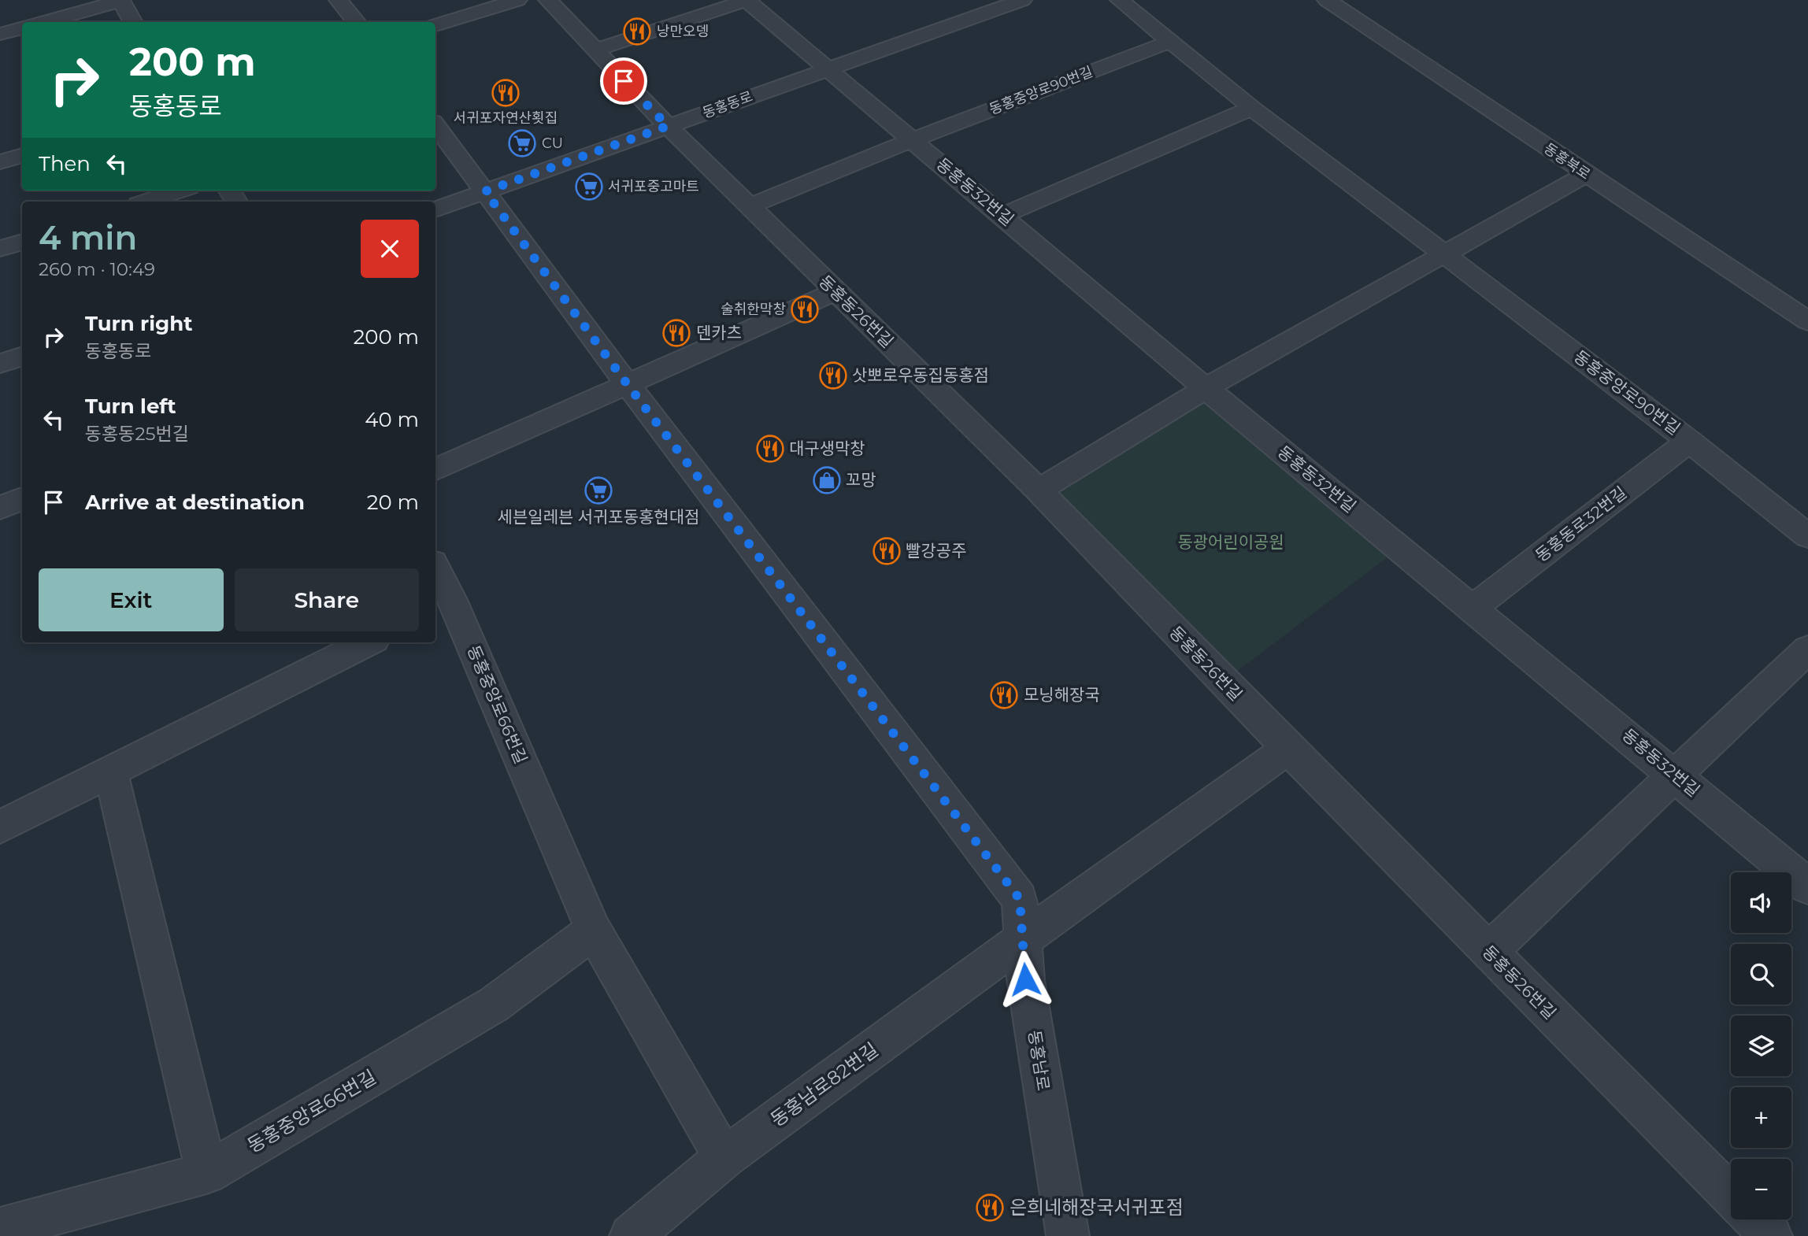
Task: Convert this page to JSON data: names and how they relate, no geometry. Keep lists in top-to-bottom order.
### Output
{
  "streets": {
    "street": [
      "동홍중앙로90번길",
      "동홍동로",
      "동홍북로",
      "동홍동32번길",
      "동홍동26번길",
      "동홍동로32번길",
      "동홍중앙로66번길",
      "동홍남로",
      "동홍남로82번길"
    ]
  },
  "crossings": [
    ["동홍중앙로90번길", "동홍동32번길"],
    ["동홍중앙로90번길", "동홍동26번길"],
    ["동홍중앙로90번길", "동홍동로32번길"],
    ["동홍동로", "동홍동32번길"],
    ["동홍동로", "동홍동26번길"],
    ["동홍동로", "동홍남로"],
    ["동홍동32번길", "동홍동로32번길"],
    ["동홍동26번길", "동홍남로82번길"],
    ["동홍중앙로66번길", "동홍남로82번길"],
    ["동홍남로", "동홍남로82번길"]
  ],
  "parks": ["동광어린이공원"],
  "places": {
    "restaurant": [
      "낭만오뎅",
      "서귀포자연산횟집",
      "술취한막창",
      "덴카츠",
      "삿뽀로우동집동홍점",
      "대구생막창",
      "빨강공주",
      "모닝해장국",
      "은희네해장국서귀포점"
    ],
    "supermarket": ["CU", "서귀포중고마트", "세븐일레븐 서귀포동홍현대점"],
    "shop": ["꼬망"]
  },
  "page": {
    "turn": ["200 m", "동홍동로"],
    "then": "Then",
    "heading": ["4 min", "260 m · 10:49"],
    "list": [
      {
        "name": "Turn right",
        "note": "동홍동로",
        "value": "200 m"
      },
      {
        "name": "Turn left",
        "note": "동홍동25번길",
        "value": "40 m"
      },
      {
        "name": "Arrive at destination",
        "value": "20 m"
      }
    ],
    "buttons": ["Exit", "Share"],
    "map_buttons": ["+", "−"]
  }
}
